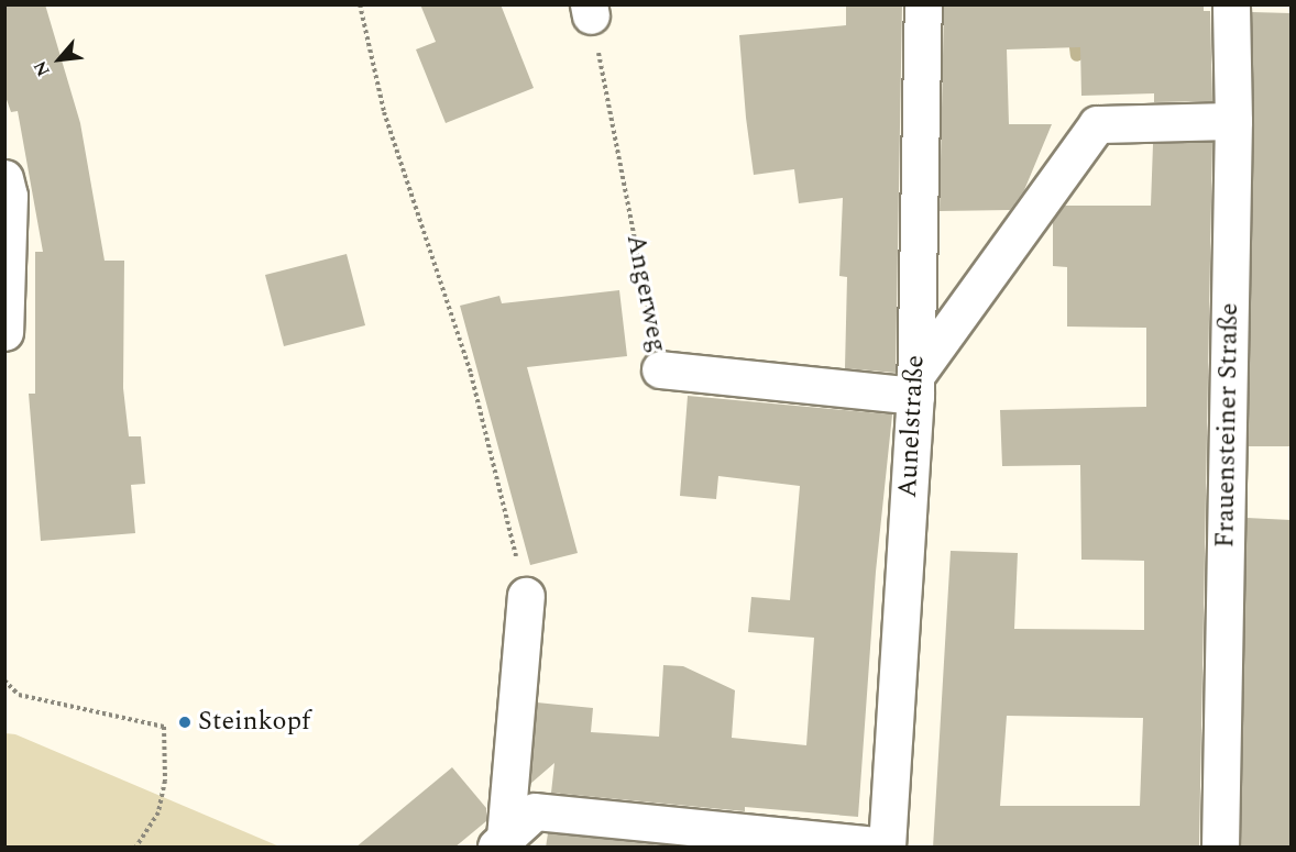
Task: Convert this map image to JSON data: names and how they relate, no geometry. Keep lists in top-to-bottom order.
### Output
{
  "streets": {
    "street": ["Angerweg", "Frauensteiner Straße", "Aunelstraße"]
  },
  "crossings": [
    ["Angerweg", "Aunelstraße"]
  ],
  "places": ["Steinkopf"],
  "north": "bottom left"
}
